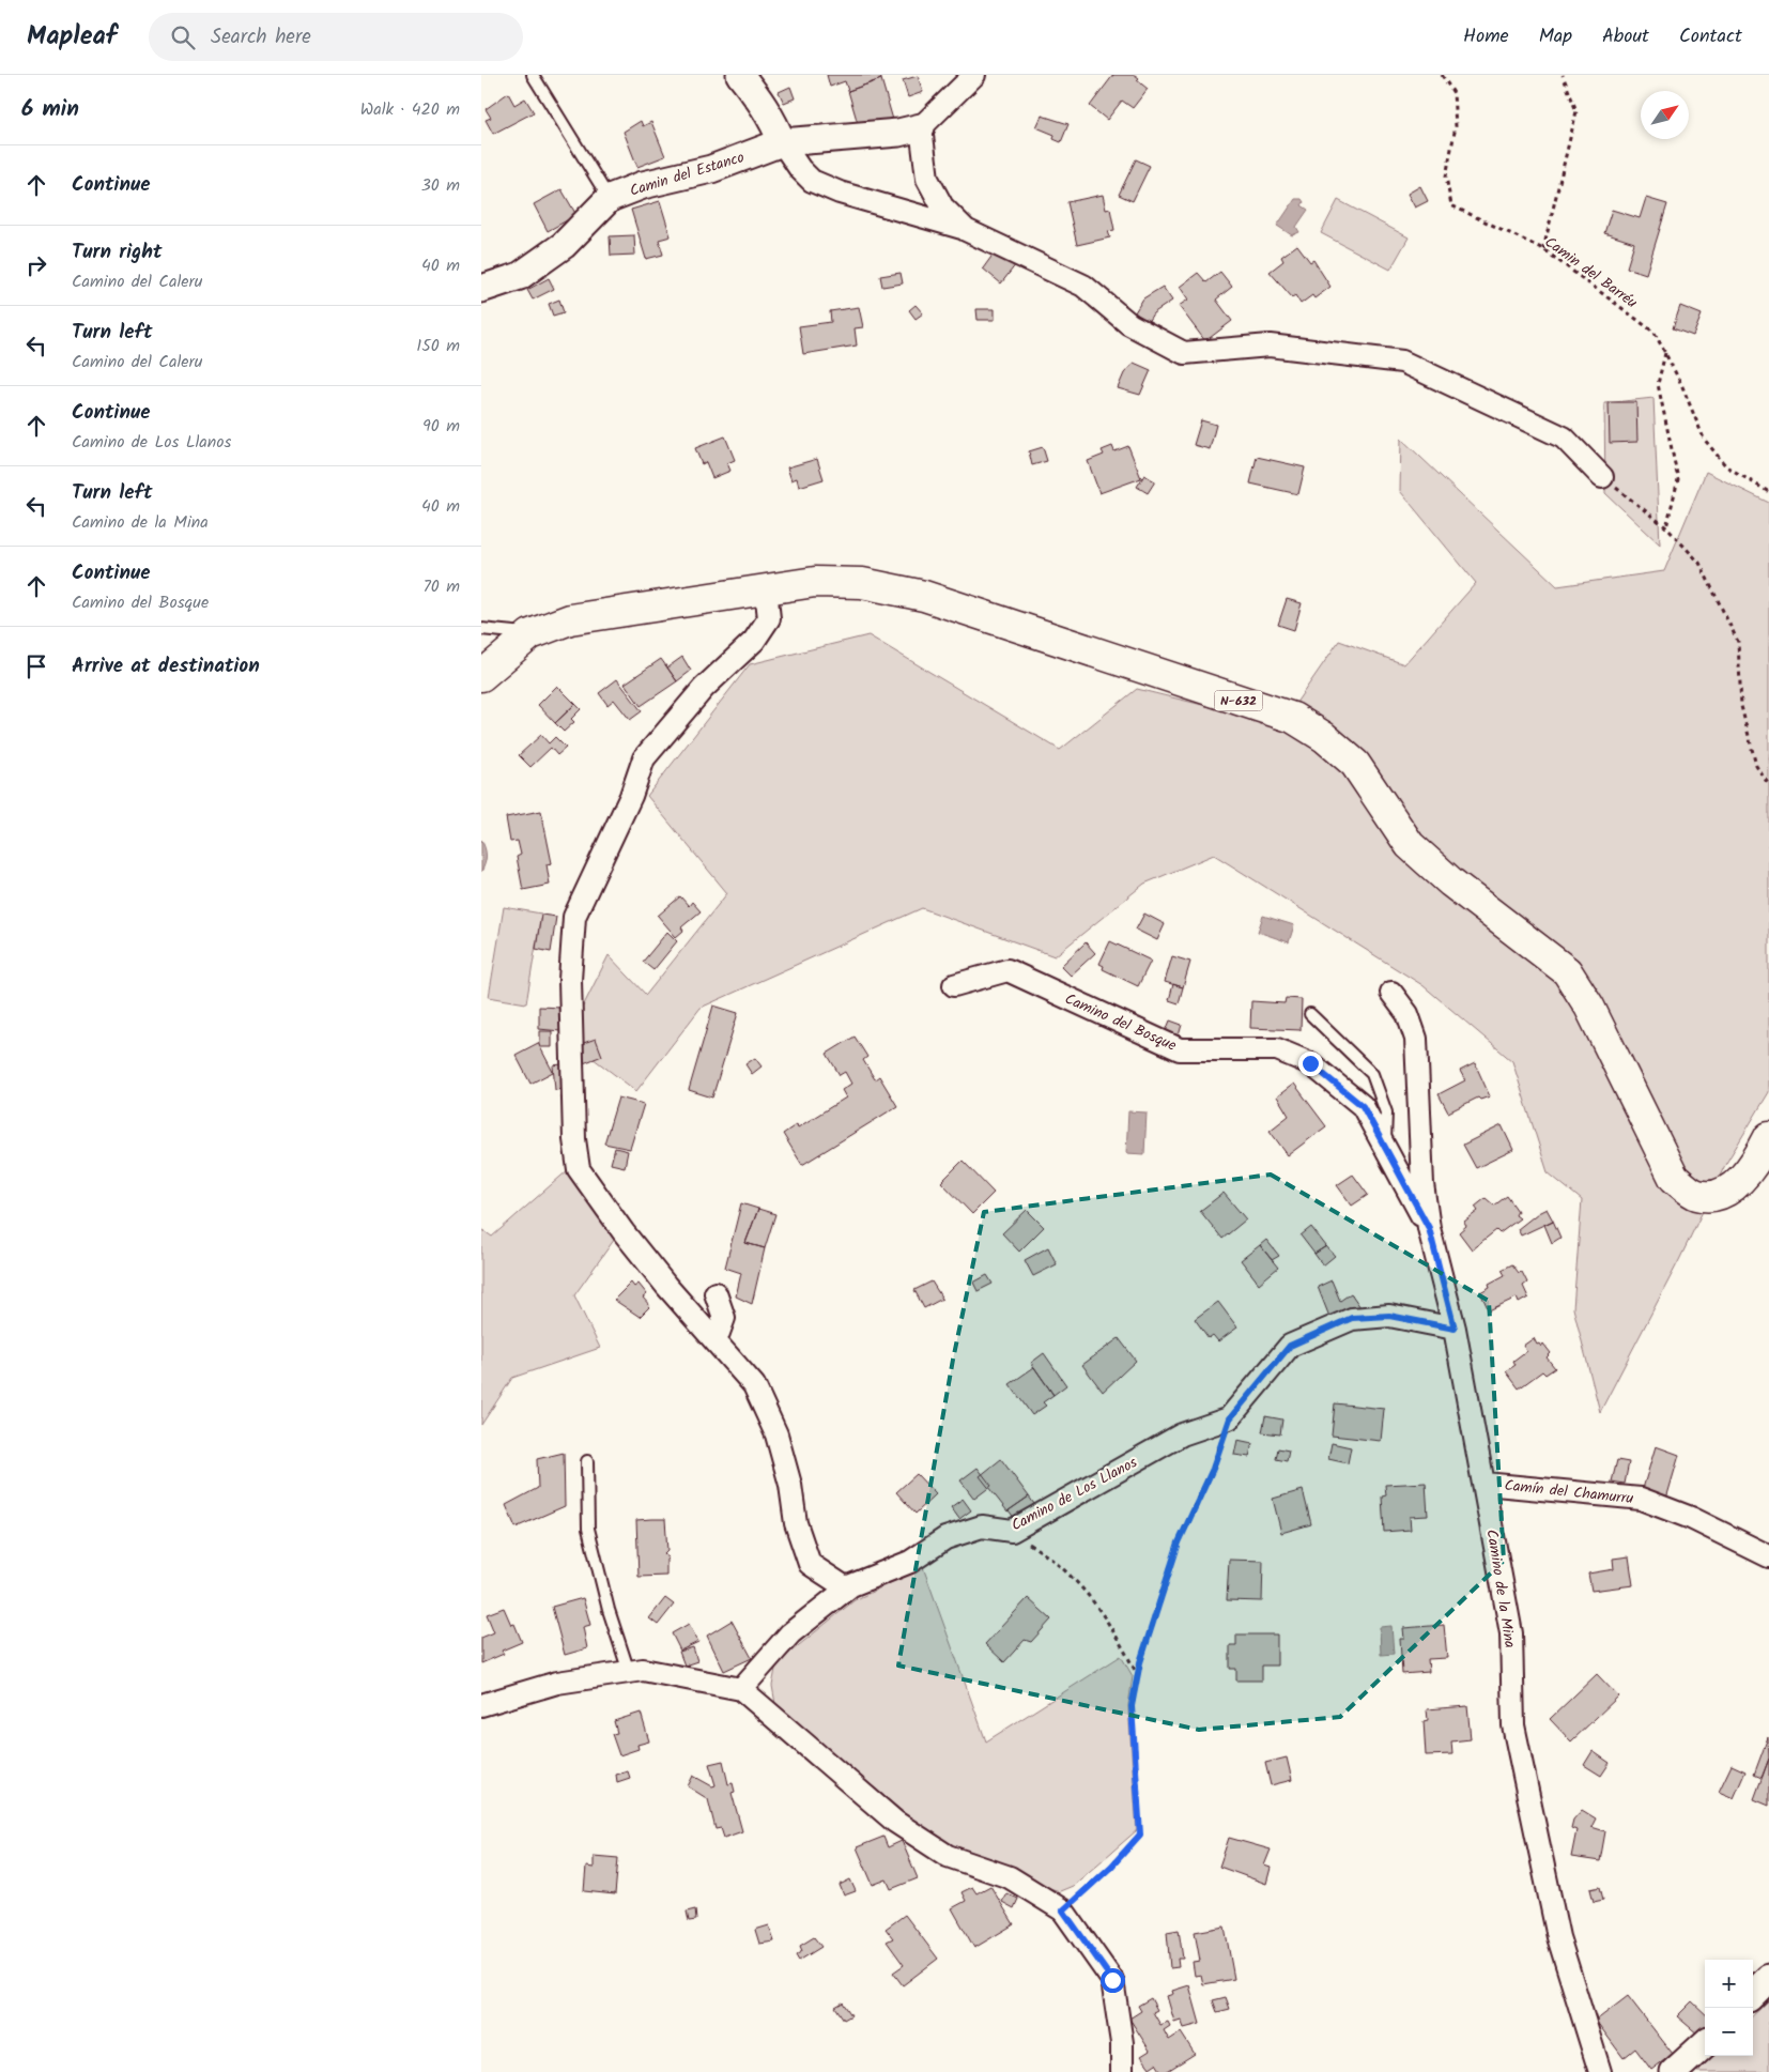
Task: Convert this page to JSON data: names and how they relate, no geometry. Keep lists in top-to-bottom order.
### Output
{
  "streets": {
    "highway": ["N-632"],
    "street": [
      "Camin del Estanco",
      "Camino del Bosque",
      "Camín del Chamurru",
      "Camino de Los Llanos",
      "Camino de la Mina"
    ],
    "path": ["Camin del Barréu"]
  },
  "crossings": [
    ["Camino del Bosque", "Camino de la Mina"],
    ["Camín del Chamurru", "Camino de la Mina"]
  ],
  "north": "top right",
  "page": {
    "header": "Mapleaf",
    "search": "Search here",
    "nav": [
      "Home",
      "Map",
      "About",
      "Contact"
    ],
    "heading": ["6 min", "Walk · 420 m"],
    "list": [
      ["Continue", "30 m"],
      ["Turn right", "Camino del Caleru", "40 m"],
      ["Turn left", "Camino del Caleru", "150 m"],
      ["Continue", "Camino de Los Llanos", "90 m"],
      ["Turn left", "Camino de la Mina", "40 m"],
      ["Continue", "Camino del Bosque", "70 m"],
      "Arrive at destination"
    ],
    "map_buttons": ["+", "−"]
  }
}
